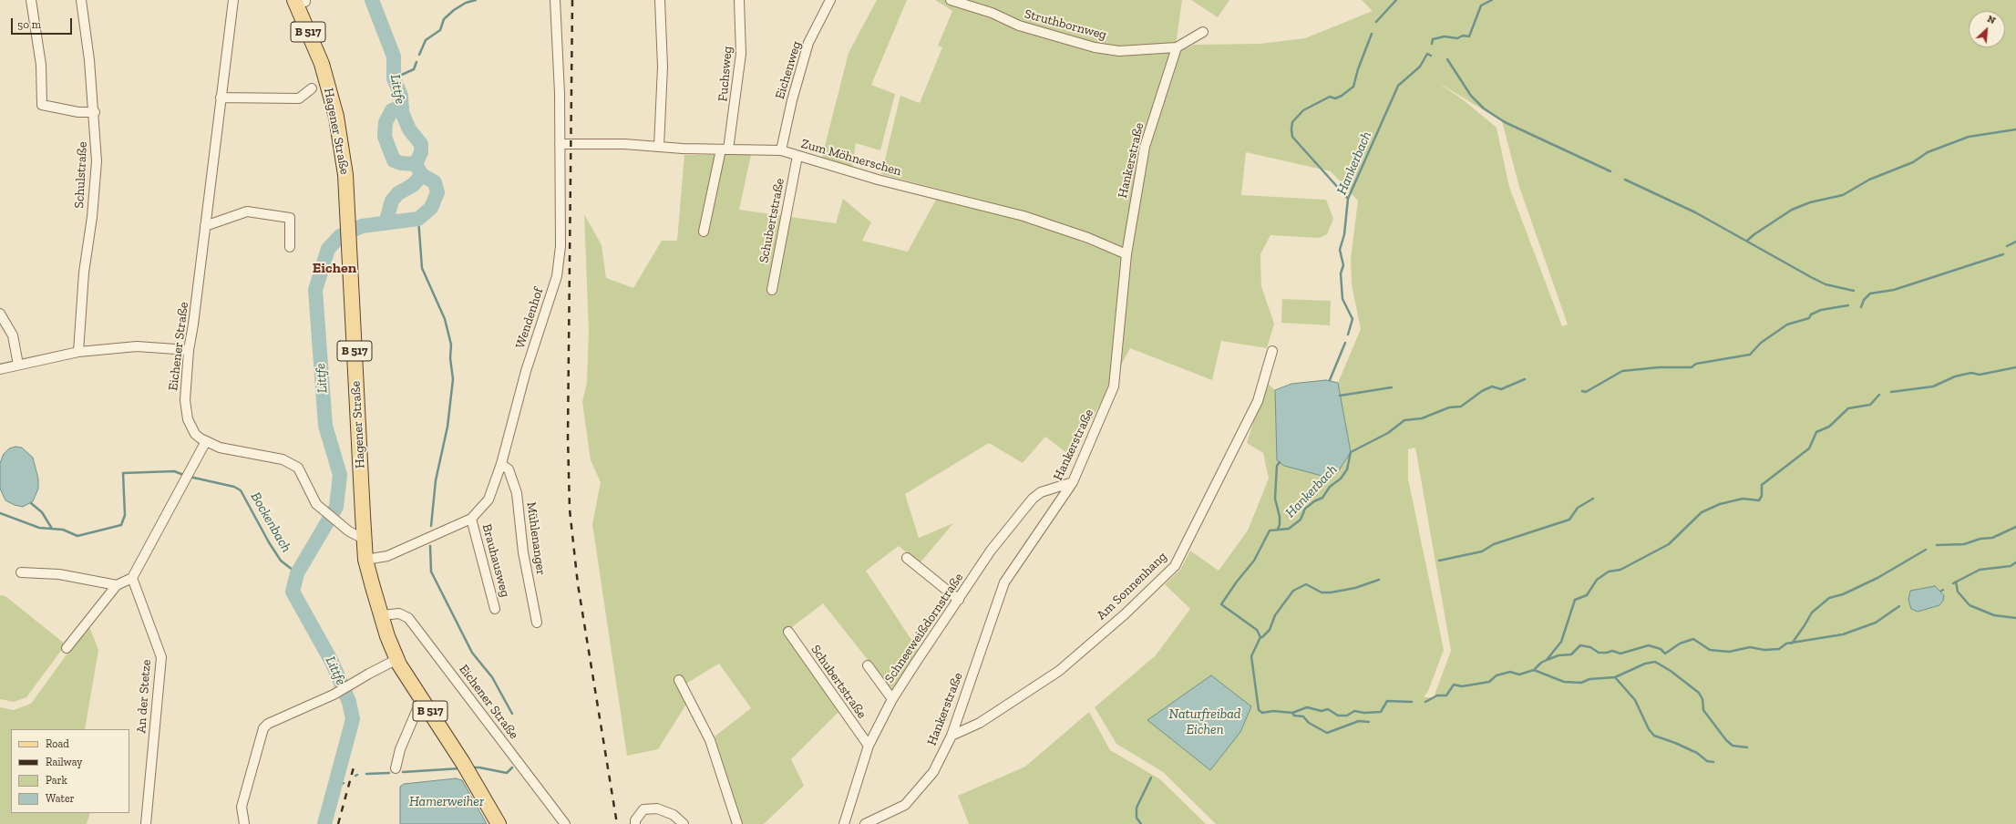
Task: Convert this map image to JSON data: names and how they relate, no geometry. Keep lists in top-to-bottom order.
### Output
{
  "streets": {
    "main road": ["B 517", "Hagener Straße"],
    "street": [
      "Struthbornweg",
      "Eichenweg",
      "Fuchsweg",
      "Zum Möhnerschen",
      "Hankerstraße",
      "Schulstraße",
      "Schubertstraße",
      "Wendenhof",
      "Eichener Straße",
      "Mühlenanger",
      "Brauhausweg",
      "Am Sonnenhang",
      "Schneeweißdornstraße",
      "An der Stetze"
    ]
  },
  "crossings": [
    ["Struthbornweg", "Hankerstraße"],
    ["Eichenweg", "Zum Möhnerschen"],
    ["Fuchsweg", "Zum Möhnerschen"],
    ["Hagener Straße", "Wendenhof"],
    ["Hagener Straße", "Eichener Straße"],
    ["Zum Möhnerschen", "Hankerstraße"],
    ["Zum Möhnerschen", "Schubertstraße"],
    ["Zum Möhnerschen", "Wendenhof"],
    ["Hankerstraße", "Am Sonnenhang"],
    ["Hankerstraße", "Schneeweißdornstraße"],
    ["Schubertstraße", "Schneeweißdornstraße"],
    ["Wendenhof", "Mühlenanger"],
    ["Wendenhof", "Brauhausweg"]
  ],
  "districts": ["Eichen"],
  "water": [
    "Littfe",
    "Hankerbach",
    "Bockenbach",
    "Naturfreibad Eichen",
    "Hamerweiher"
  ],
  "legend": [
    "Road",
    "Railway",
    "Park",
    "Water"
  ],
  "scale_bar": "50 m",
  "north": "top right"
}
